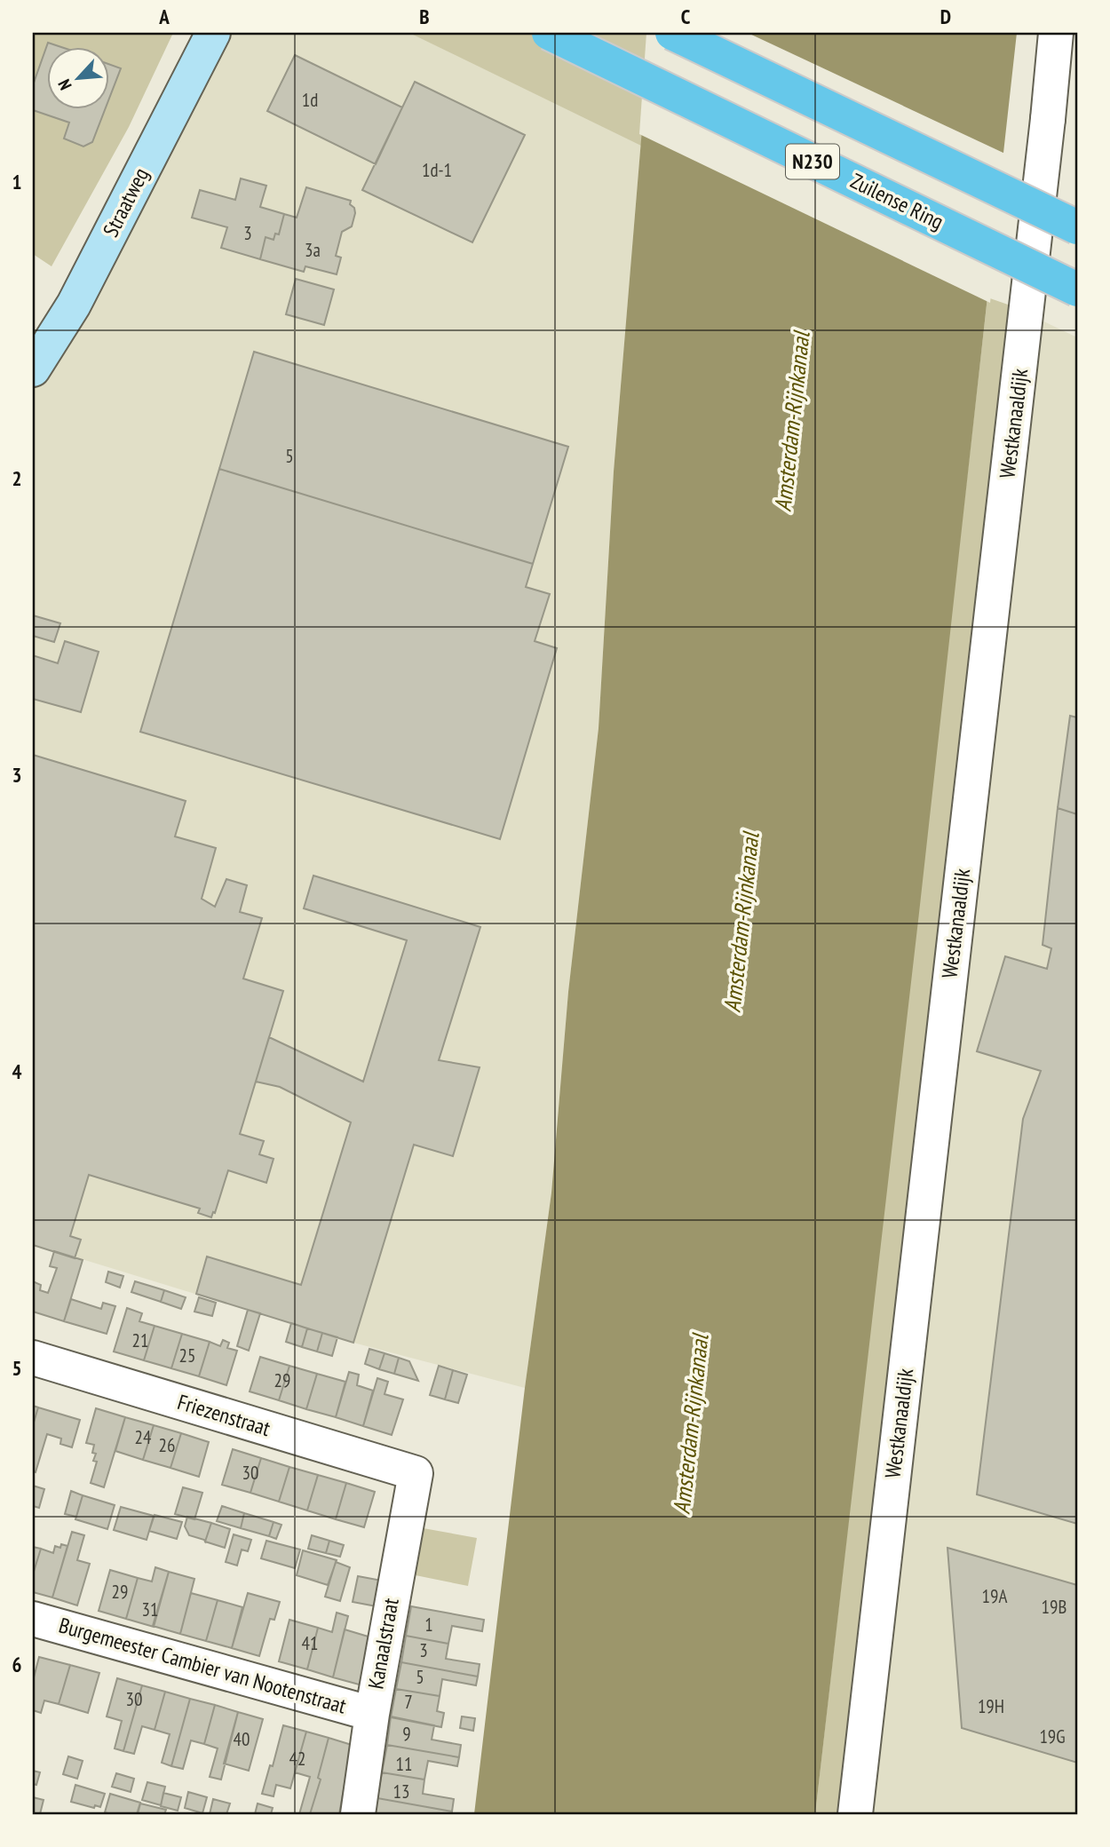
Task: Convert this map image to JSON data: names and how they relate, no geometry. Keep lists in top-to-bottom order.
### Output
{
  "streets": {
    "main road": ["N230", "Zuilense Ring", "Straatweg"],
    "street": [
      "Westkanaaldijk",
      "Friezenstraat",
      "Kanaalstraat",
      "Burgemeester Cambier van Nootenstraat"
    ]
  },
  "crossings": [
    ["Friezenstraat", "Kanaalstraat"],
    ["Kanaalstraat", "Burgemeester Cambier van Nootenstraat"]
  ],
  "water": ["Amsterdam-Rijnkanaal"],
  "house_numbers": [
    "1d",
    "1d-1",
    "3",
    "3a",
    "5",
    "21",
    "25",
    "29",
    "24",
    "26",
    "30",
    "29",
    "19A",
    "19B",
    "31",
    "1",
    "41",
    "3",
    "5",
    "30",
    "7",
    "19H",
    "9",
    "19G",
    "40",
    "42",
    "11",
    "13"
  ],
  "north": "bottom left",
  "grid": {
    "columns": [
      "A",
      "B",
      "C",
      "D"
    ],
    "rows": [
      "1",
      "2",
      "3",
      "4",
      "5",
      "6"
    ]
  }
}
